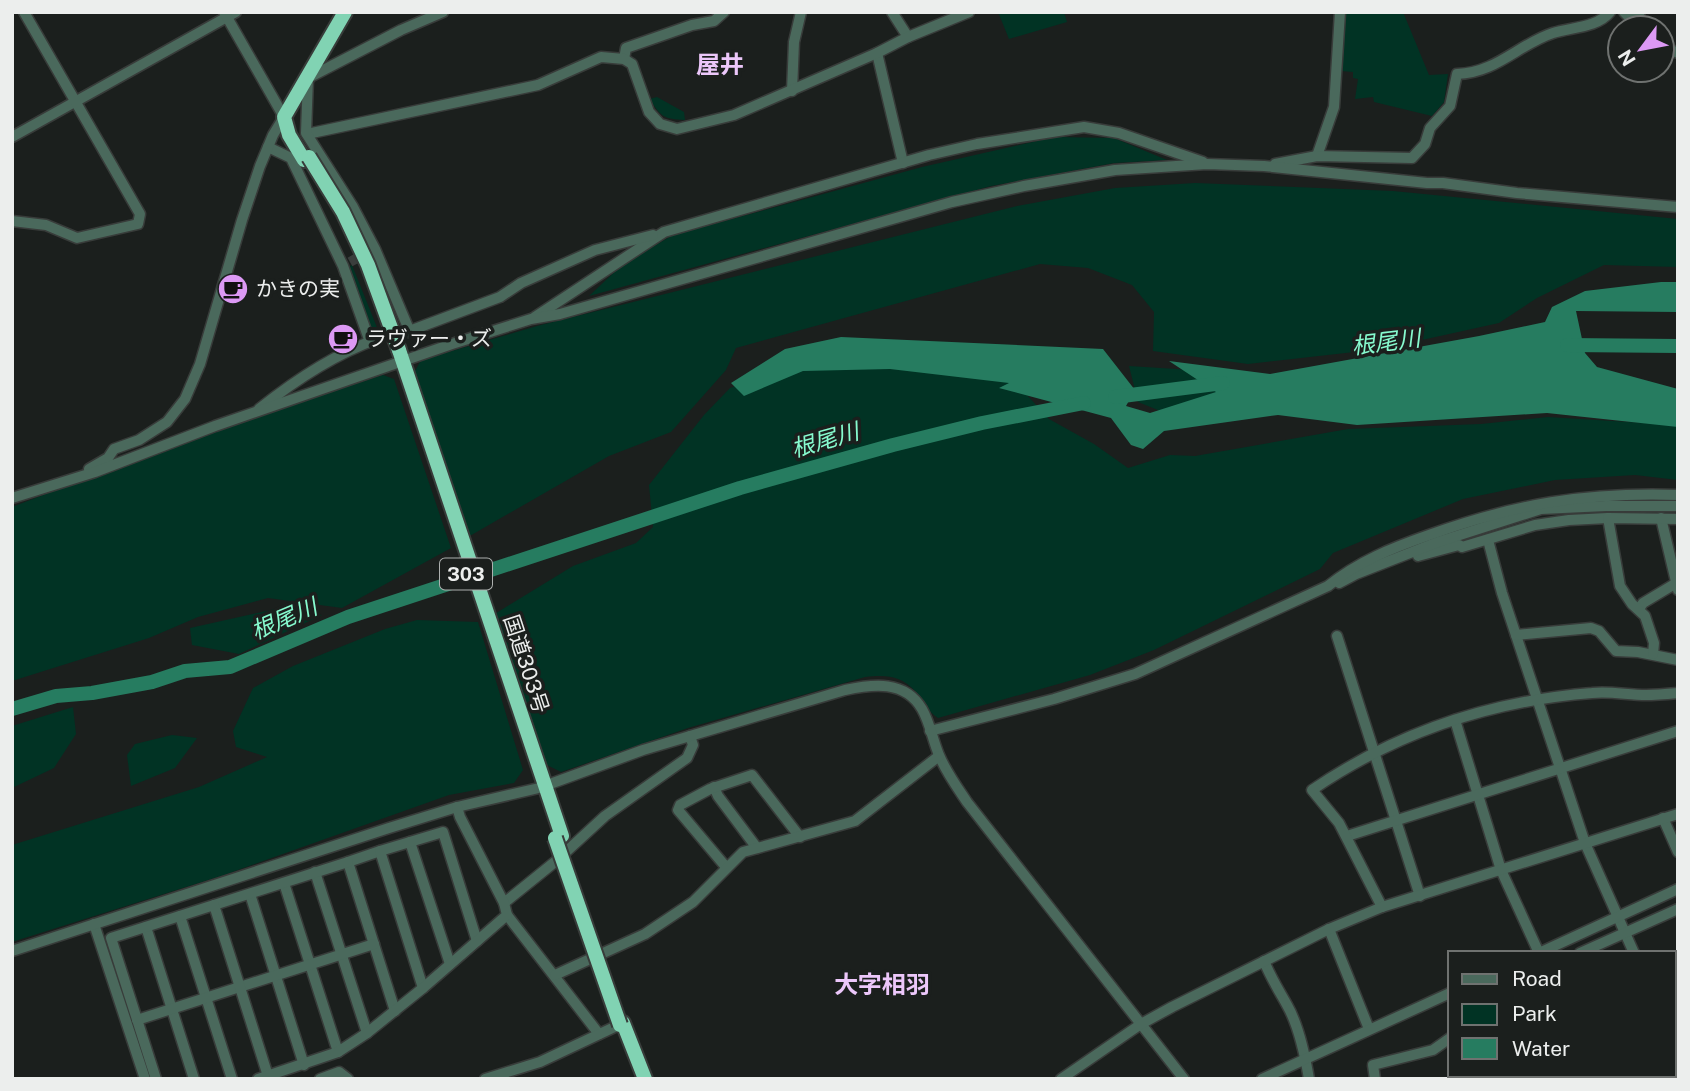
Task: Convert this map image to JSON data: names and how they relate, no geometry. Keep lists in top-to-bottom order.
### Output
{
  "streets": {
    "highway": ["303", "国道303号"]
  },
  "districts": ["屋井", "大字相羽"],
  "water": ["根尾川"],
  "places": {
    "cafe": ["かきの実", "ラヴァー・ズ"]
  },
  "legend": ["Road", "Park", "Water"],
  "north": "bottom left"
}
